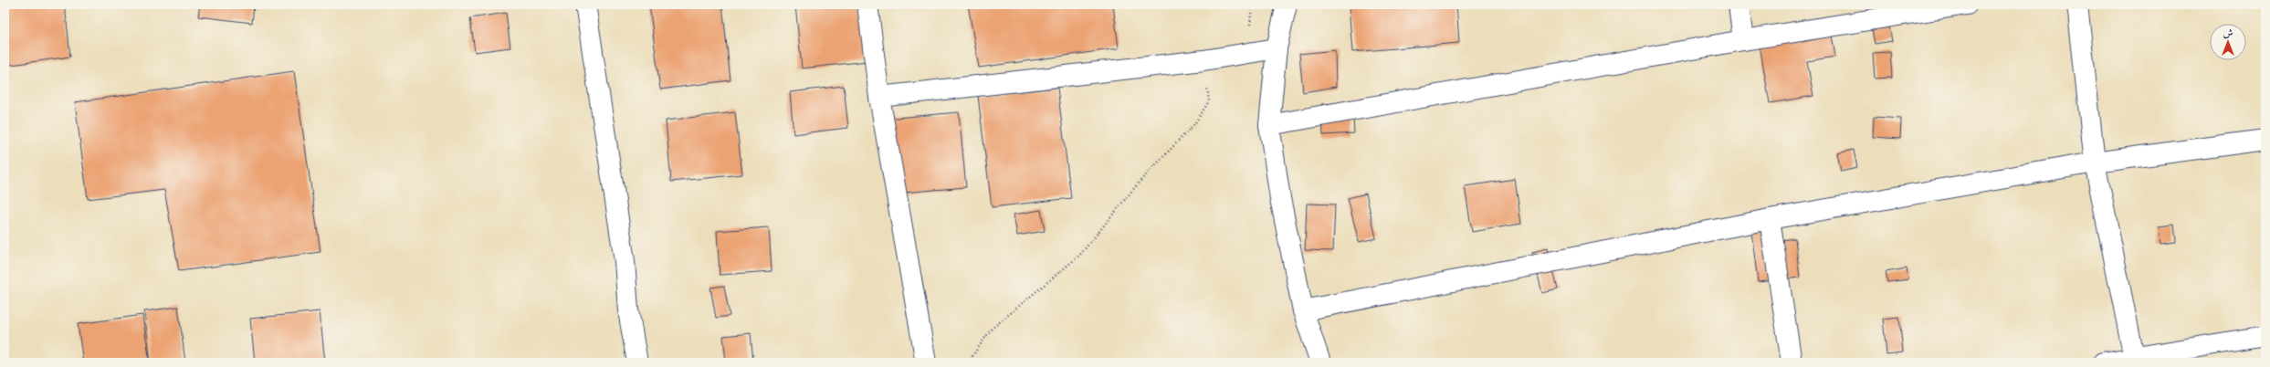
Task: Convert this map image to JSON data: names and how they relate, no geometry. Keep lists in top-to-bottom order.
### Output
{
  "north": "top"
}
